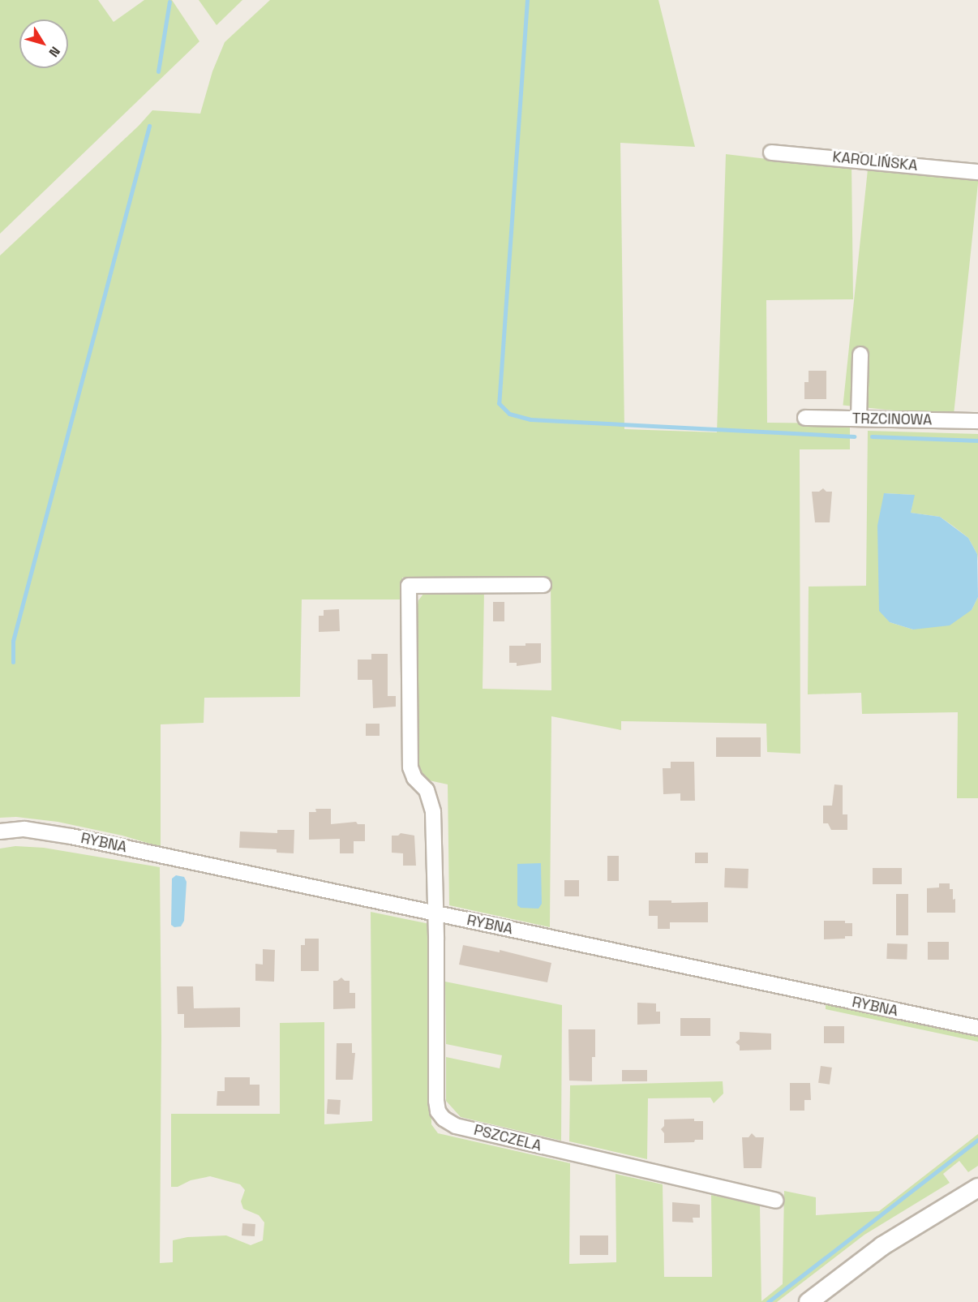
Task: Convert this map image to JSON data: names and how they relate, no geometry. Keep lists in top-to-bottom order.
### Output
{
  "streets": {
    "street": [
      "KAROLIŃSKA",
      "TRZCINOWA",
      "RYBNA",
      "PSZCZELA"
    ]
  },
  "crossings": [
    ["RYBNA", "PSZCZELA"]
  ],
  "north": "bottom right"
}
